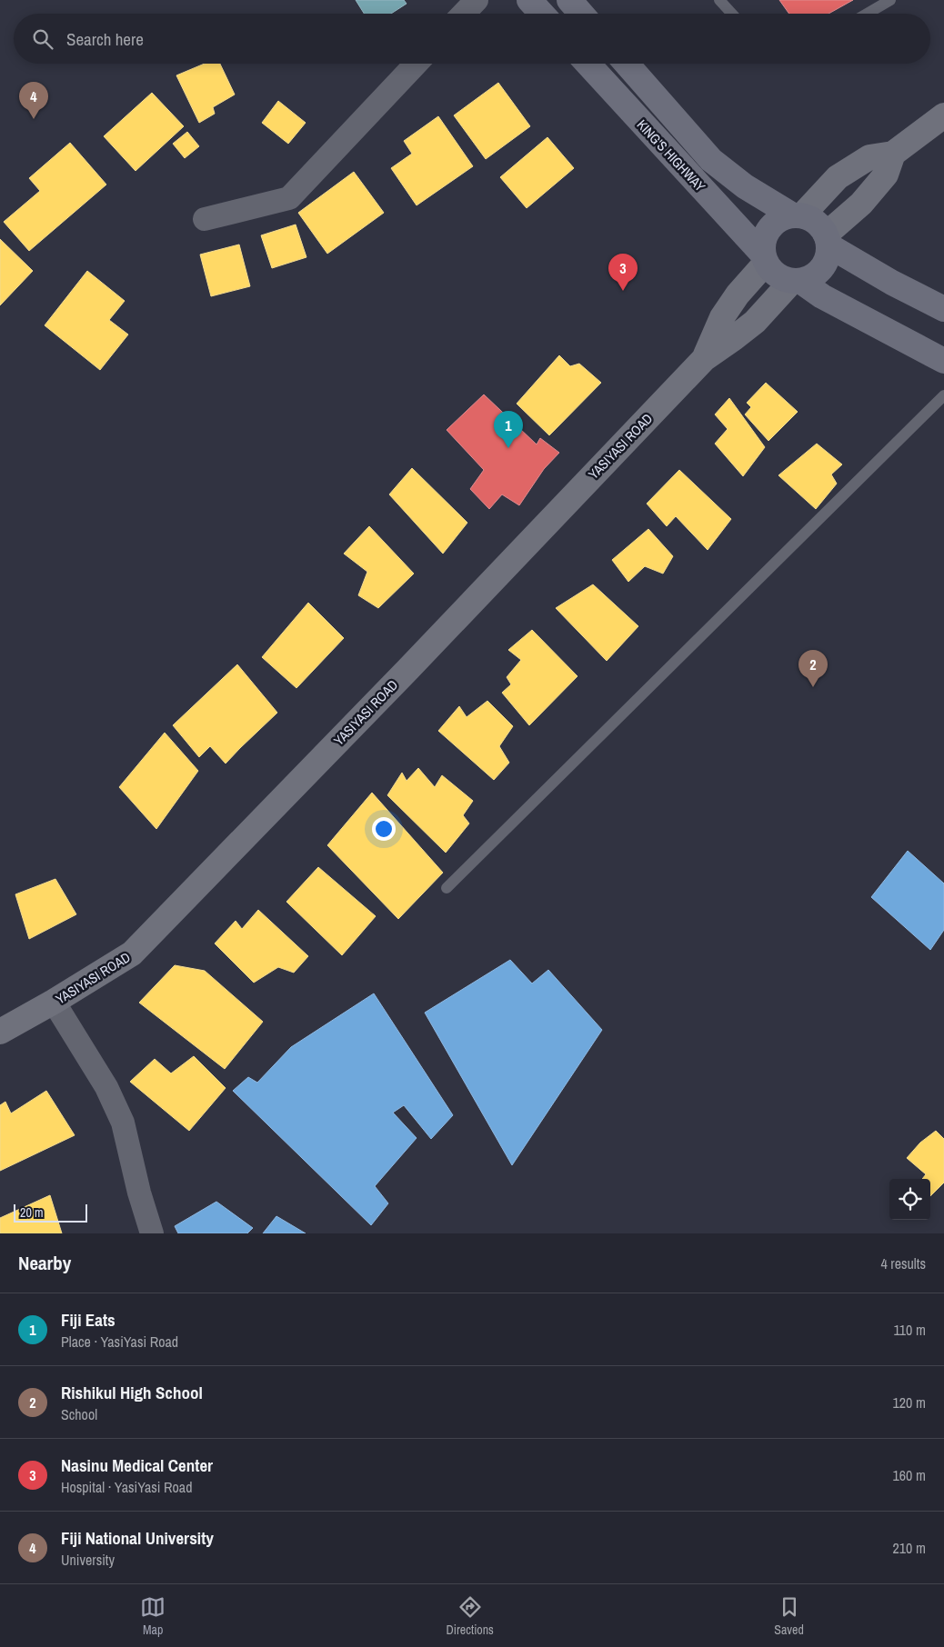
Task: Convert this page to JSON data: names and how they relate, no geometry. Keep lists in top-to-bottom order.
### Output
{
  "streets": {
    "highway": ["KING'S HIGHWAY"],
    "main road": ["YASIYASI ROAD"]
  },
  "crossings": [
    ["KING'S HIGHWAY", "YASIYASI ROAD"]
  ],
  "scale_bar": "20 m",
  "page": {
    "search": "Search here",
    "pins": [
      "4",
      "3",
      "1",
      "2"
    ],
    "scale": "20 m",
    "heading": ["Nearby", "4 results"],
    "list": [
      {
        "mark": "1",
        "name": "Fiji Eats",
        "note": "Place · YasiYasi Road",
        "value": "110 m"
      },
      {
        "mark": "2",
        "name": "Rishikul High School",
        "note": "School",
        "value": "120 m"
      },
      {
        "mark": "3",
        "name": "Nasinu Medical Center",
        "note": "Hospital · YasiYasi Road",
        "value": "160 m"
      },
      {
        "mark": "4",
        "name": "Fiji National University",
        "note": "University",
        "value": "210 m"
      }
    ],
    "nav": ["Map", "Directions", "Saved"]
  }
}
